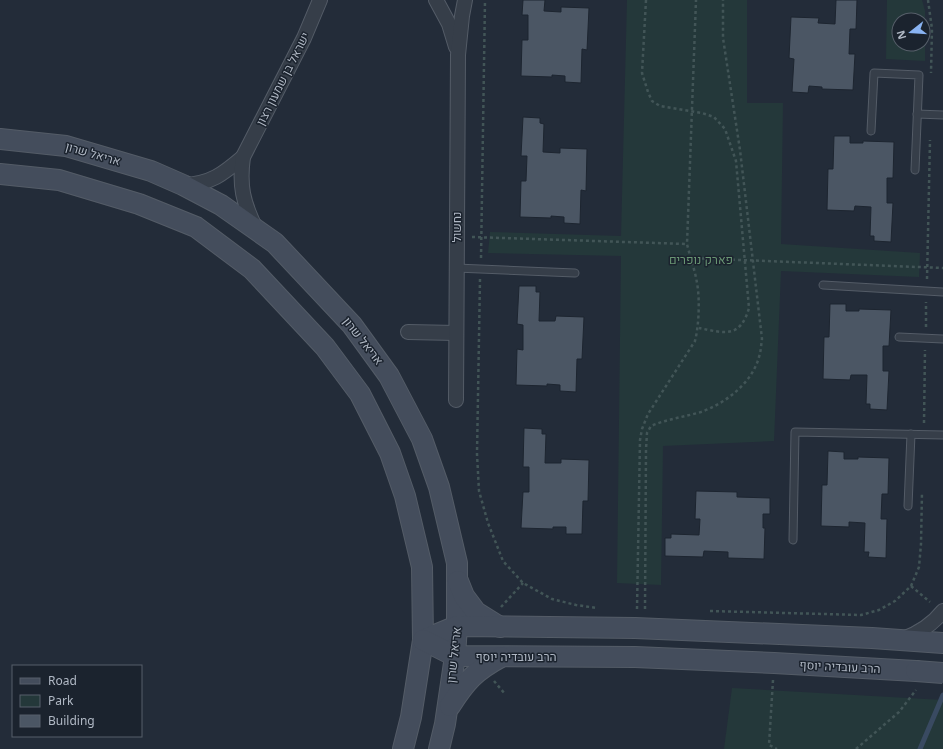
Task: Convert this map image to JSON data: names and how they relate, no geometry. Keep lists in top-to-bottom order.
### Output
{
  "streets": {
    "main road": ["אריאל שרון", "הרב עובדיה יוסף"],
    "street": ["ישראל בן שמעון רצון", "נחשול"]
  },
  "crossings": [
    ["ישראל בן שמעון רצון", "אריאל שרון"],
    ["אריאל שרון", "הרב עובדיה יוסף"]
  ],
  "parks": ["פארק נופרים"],
  "legend": ["Road", "Park", "Building"],
  "north": "left"
}
